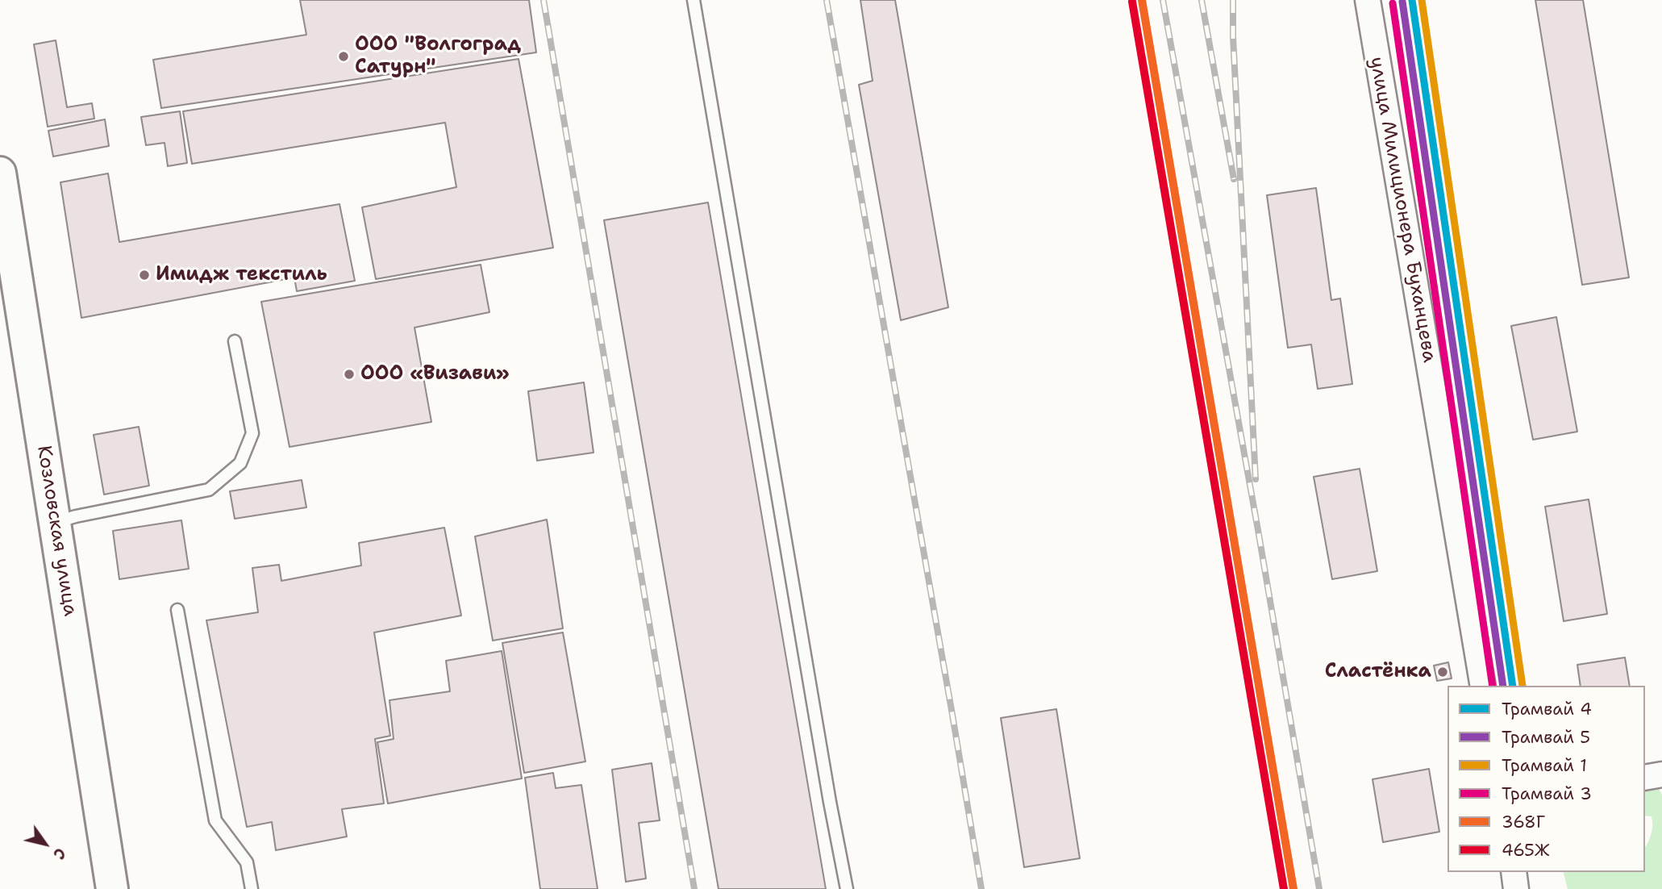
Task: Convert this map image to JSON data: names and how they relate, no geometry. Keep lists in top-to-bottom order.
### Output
{
  "streets": {
    "street": ["улица Милиционера Буханцева", "Козловская улица"]
  },
  "places": [
    "ООО \"Волгоград Сатурн\"",
    "Имидж текстиль",
    "ООО «Визави»",
    "Сластёнка"
  ],
  "lines": [
    "tram line 4",
    "tram line 1",
    "transit line 368Г",
    "tram line 5",
    "transit line 465Ж",
    "tram line 3"
  ],
  "legend": [
    "Трамвай 4",
    "Трамвай 5",
    "Трамвай 1",
    "Трамвай 3",
    "368Г",
    "465Ж"
  ],
  "north": "bottom right"
}
